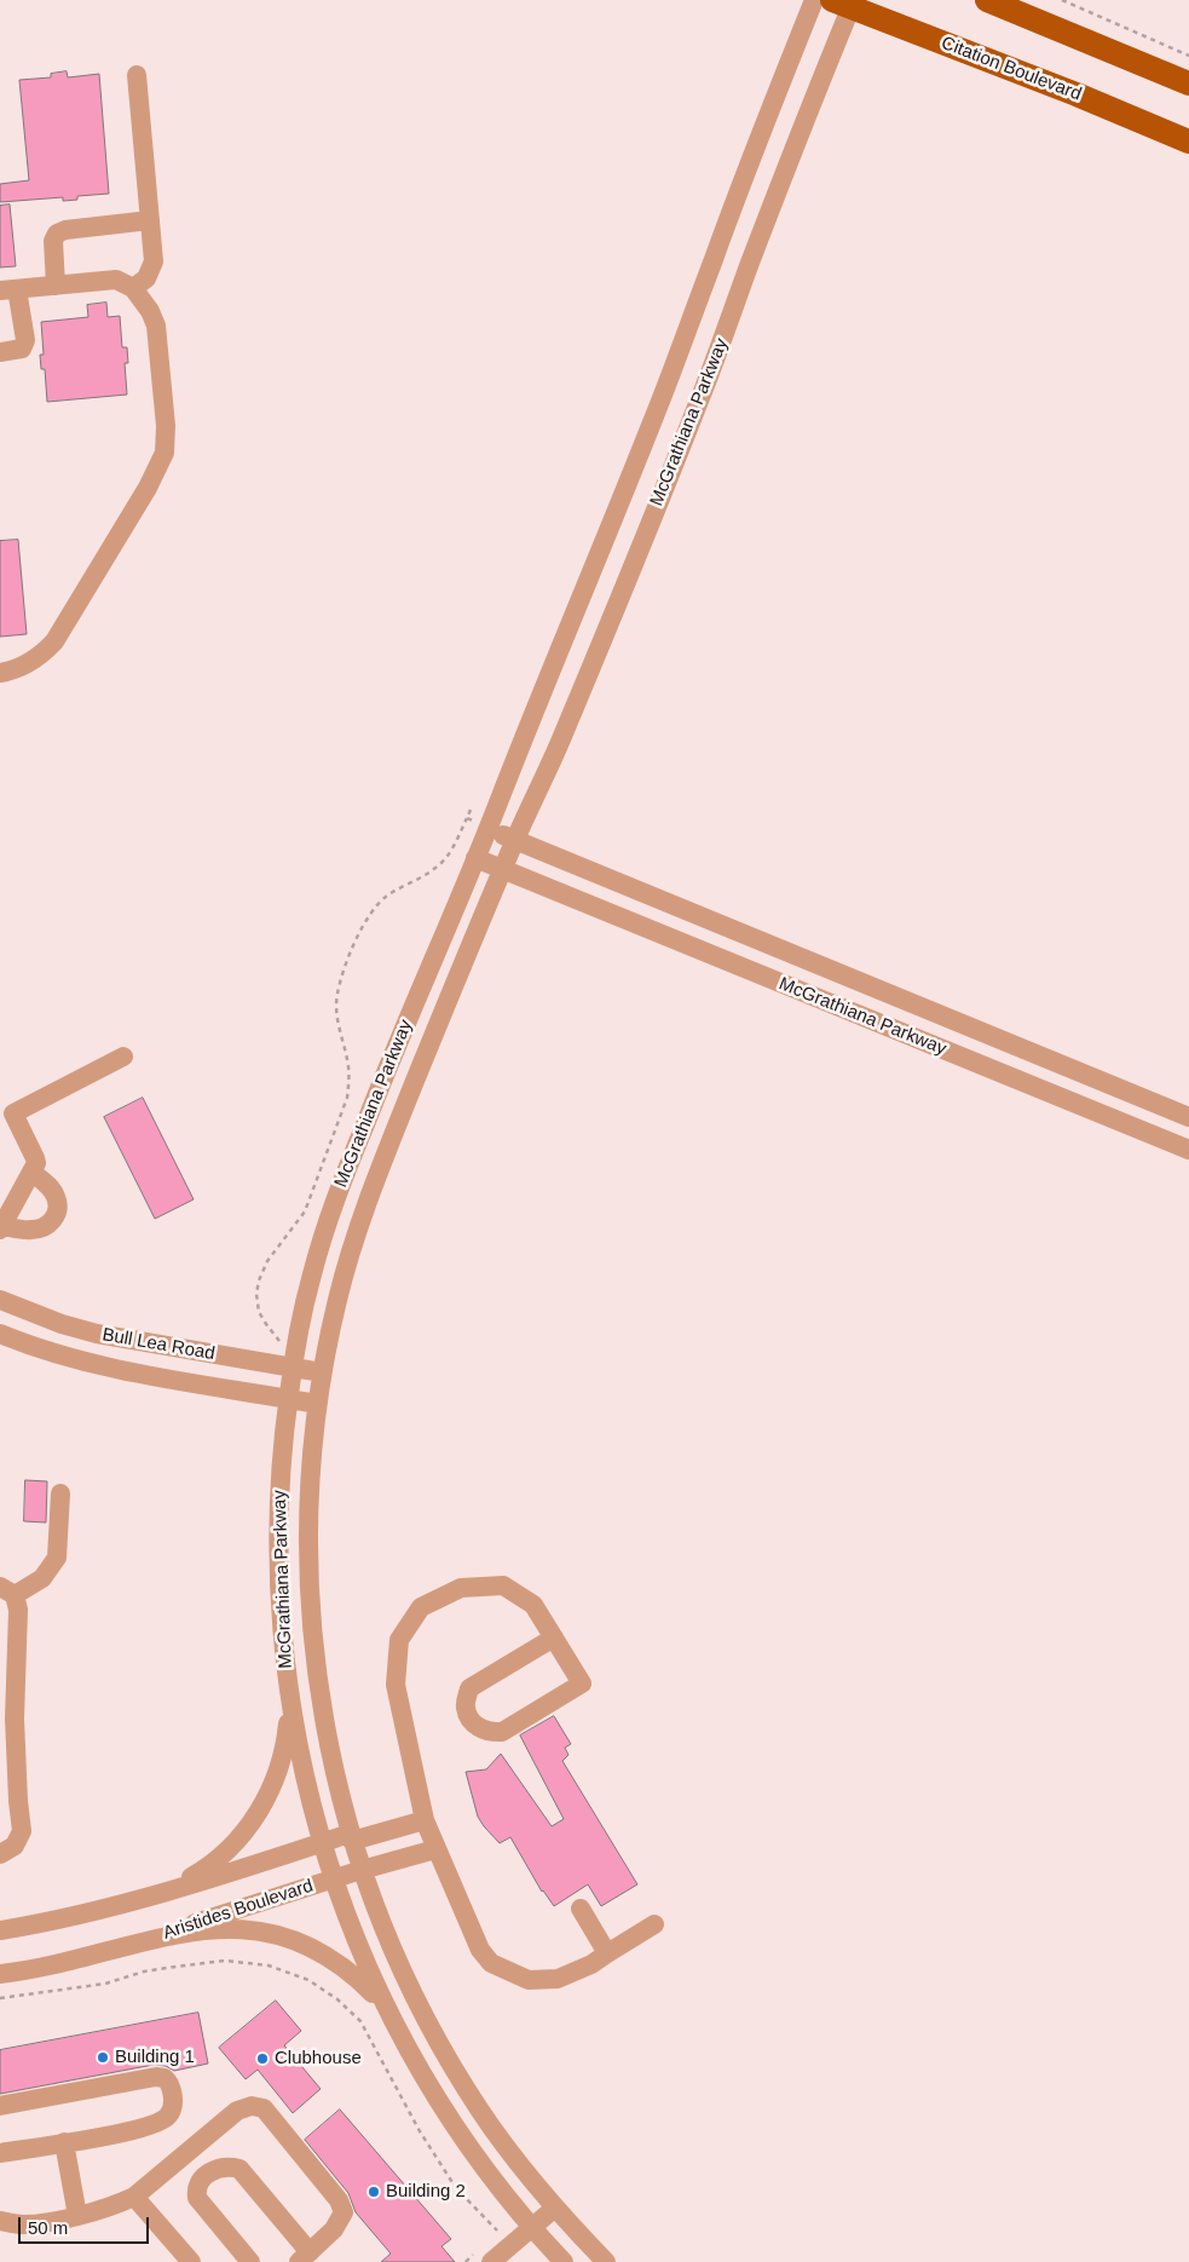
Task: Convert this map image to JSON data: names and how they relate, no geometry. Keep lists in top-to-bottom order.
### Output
{
  "streets": {
    "main road": ["Citation Boulevard"],
    "street": ["McGrathiana Parkway", "Bull Lea Road", "Aristides Boulevard"]
  },
  "crossings": [
    ["Citation Boulevard", "McGrathiana Parkway"],
    ["McGrathiana Parkway", "Bull Lea Road"],
    ["McGrathiana Parkway", "Aristides Boulevard"]
  ],
  "places": ["Building 1", "Clubhouse", "Building 2"],
  "scale_bar": "50 m"
}
